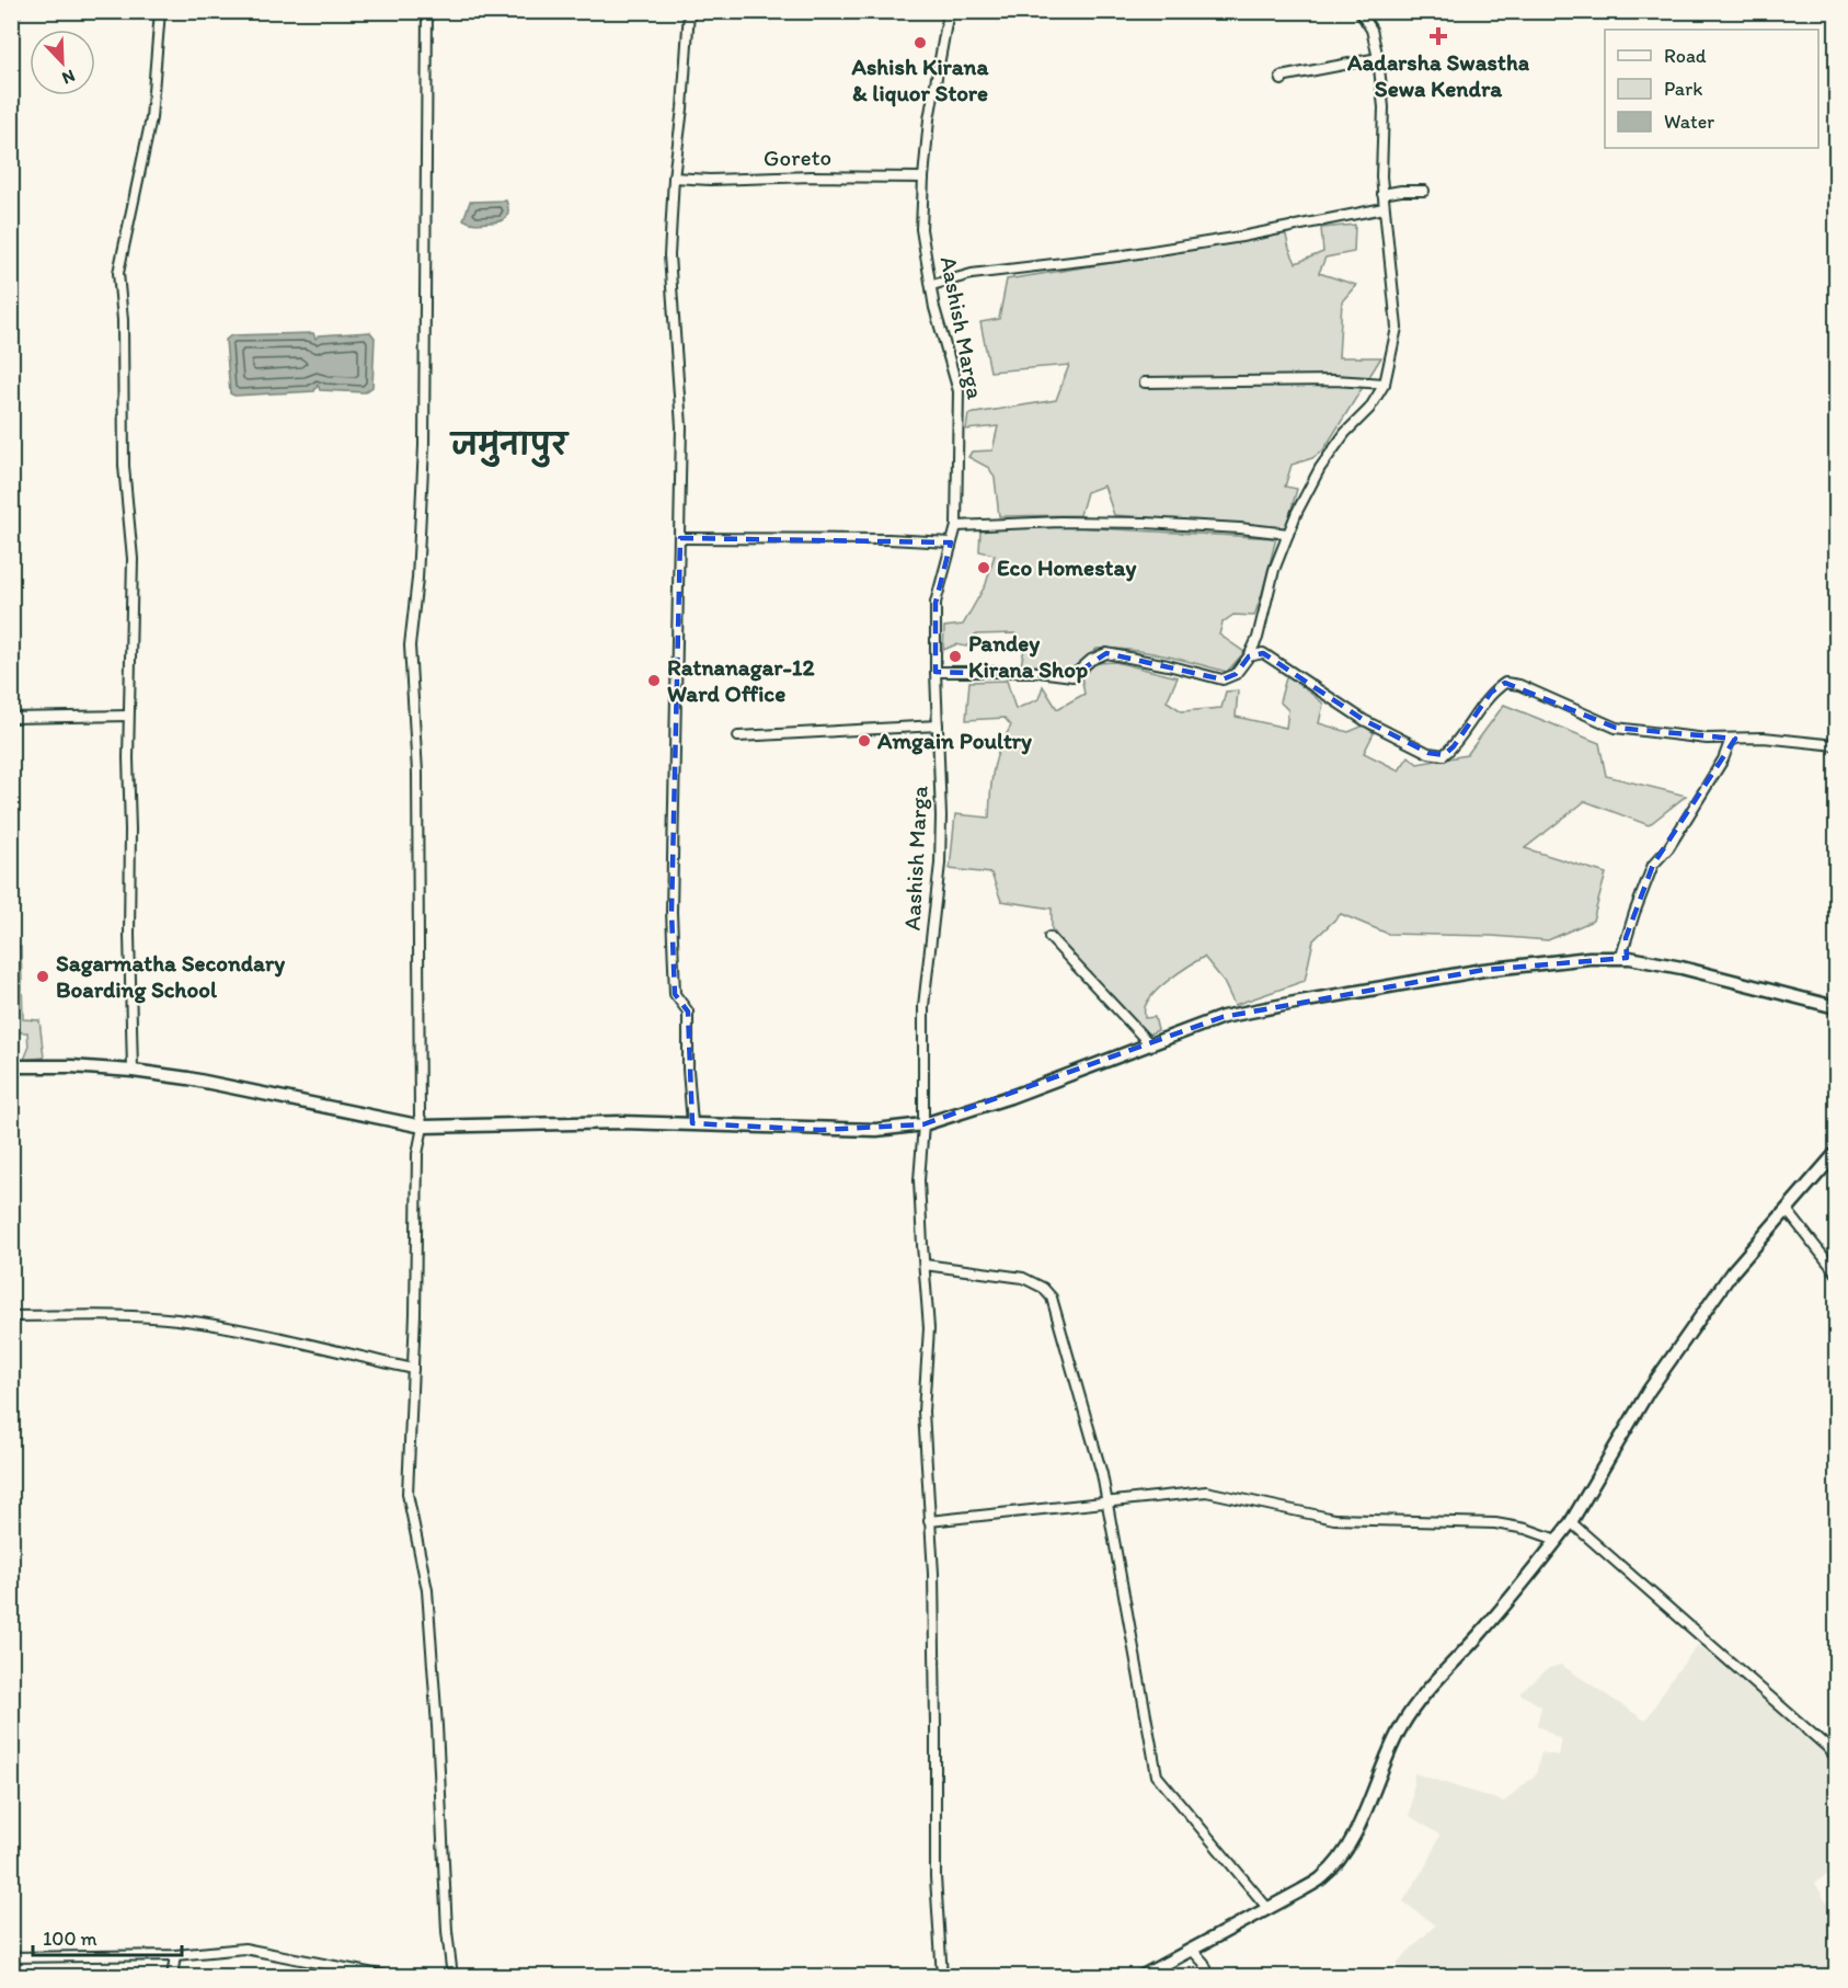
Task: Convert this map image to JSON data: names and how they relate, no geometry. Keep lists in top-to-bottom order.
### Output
{
  "streets": {
    "street": ["Goreto", "Aashish Marga"]
  },
  "crossings": [
    ["Goreto", "Aashish Marga"]
  ],
  "districts": ["जमुनापुर"],
  "places": {
    "health": ["Aadarsha Swastha Sewa Kendra"],
    "other": [
      "Ashish Kirana & liquor Store",
      "Eco Homestay",
      "Pandey Kirana Shop",
      "Ratnanagar-12 Ward Office",
      "Amgain Poultry",
      "Sagarmatha Secondary Boarding School"
    ]
  },
  "legend": ["Road", "Park", "Water"],
  "scale_bar": "100 m",
  "north": "bottom right"
}
